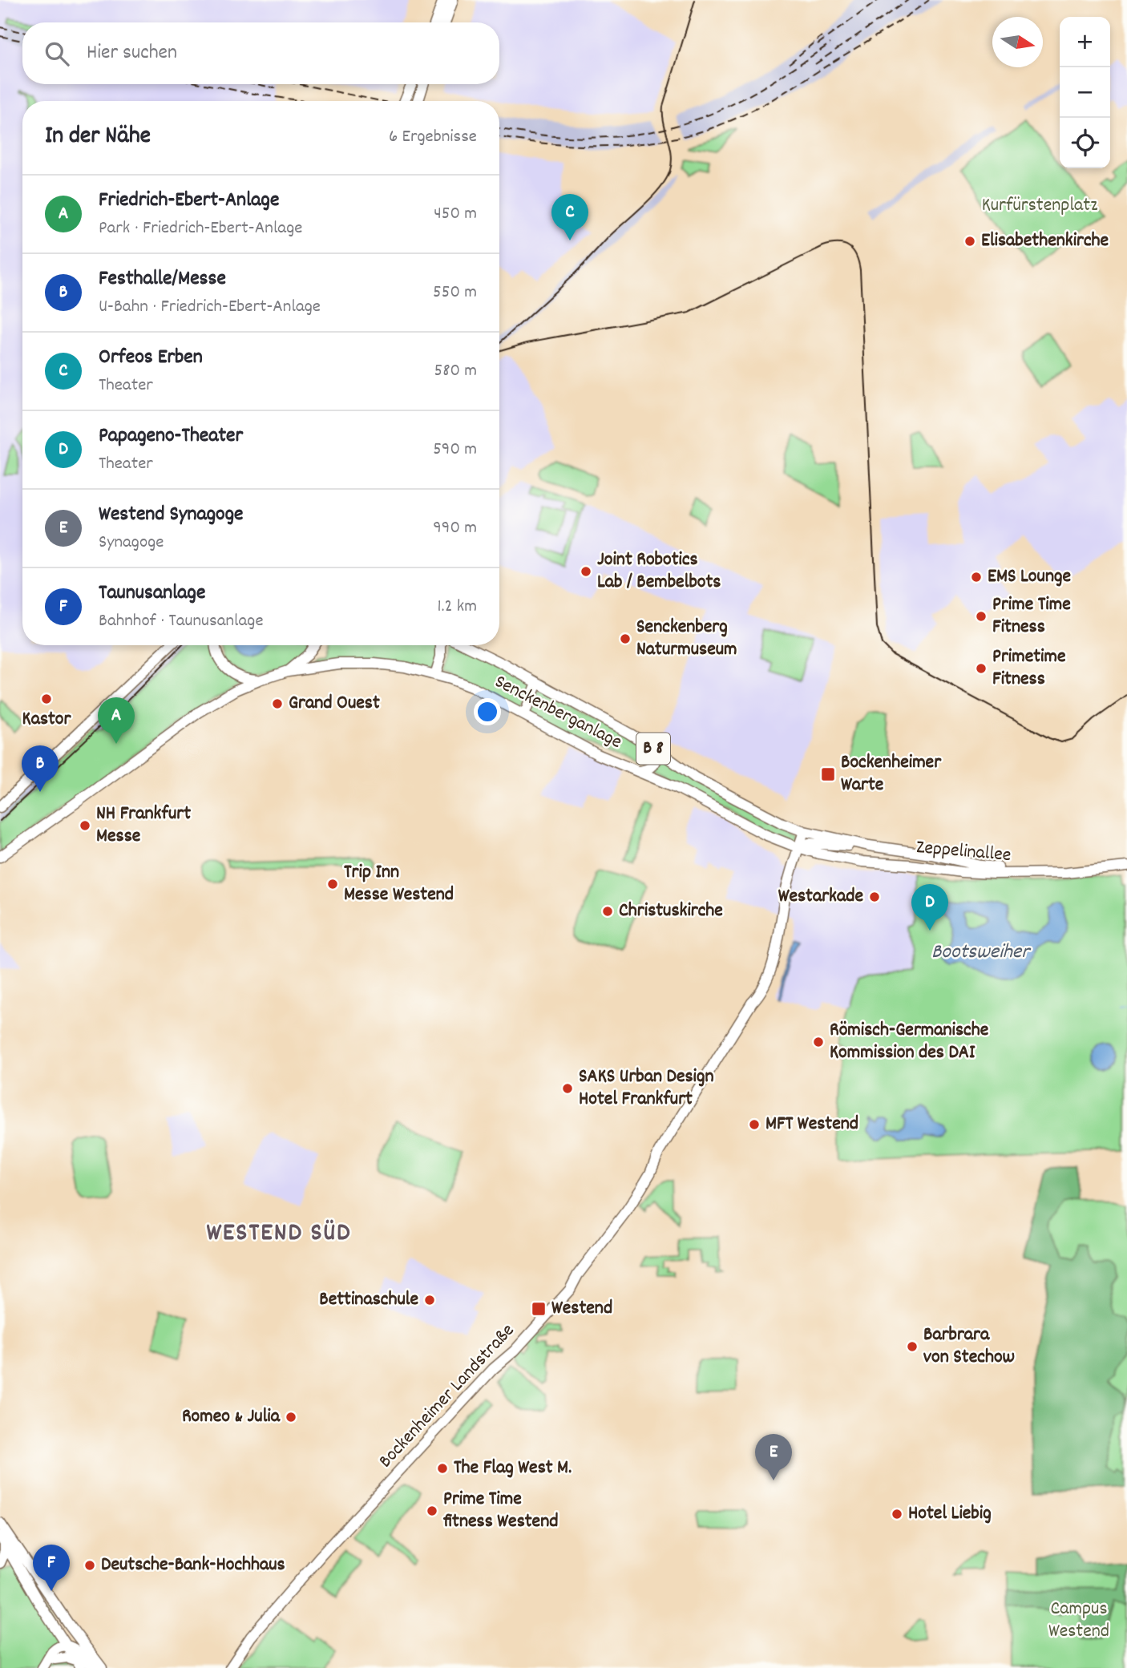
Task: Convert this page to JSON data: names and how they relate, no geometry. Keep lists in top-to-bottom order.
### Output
{
  "streets": {
    "main road": [
      "Senckenberganlage",
      "B 8",
      "Zeppelinallee",
      "Bockenheimer Landstraße"
    ]
  },
  "crossings": [
    ["Senckenberganlage", "B 8"],
    ["Senckenberganlage", "Zeppelinallee"],
    ["Senckenberganlage", "Bockenheimer Landstraße"],
    ["Zeppelinallee", "Bockenheimer Landstraße"]
  ],
  "districts": ["WESTEND SÜD"],
  "water": ["Bootsweiher"],
  "parks": ["Kurfürstenplatz", "Campus Westend"],
  "places": {
    "other": [
      "Elisabethenkirche",
      "Joint Robotics Lab / Bembelbots",
      "EMS Lounge",
      "Prime Time Fitness",
      "Senckenberg Naturmuseum",
      "Primetime Fitness",
      "Kastor",
      "Grand Ouest",
      "NH Frankfurt Messe",
      "Trip Inn Messe Westend",
      "Westarkade",
      "Christuskirche",
      "Römisch-Germanische Kommission des DAI",
      "SAKS Urban Design Hotel Frankfurt",
      "MFT Westend",
      "Bettinaschule",
      "Barbrara von Stechow",
      "Romeo & Julia",
      "The Flag West M.",
      "Prime Time fitness Westend",
      "Hotel Liebig",
      "Deutsche-Bank-Hochhaus"
    ],
    "transit": ["Bockenheimer Warte", "Westend"]
  },
  "north": "right",
  "page": {
    "map_buttons": ["+", "−"],
    "search": "Hier suchen",
    "heading": ["In der Nähe", "6 Ergebnisse"],
    "list": [
      {
        "mark": "A",
        "name": "Friedrich-Ebert-Anlage",
        "note": "Park · Friedrich-Ebert-Anlage",
        "value": "450 m"
      },
      {
        "mark": "B",
        "name": "Festhalle/Messe",
        "note": "U-Bahn · Friedrich-Ebert-Anlage",
        "value": "550 m"
      },
      {
        "mark": "C",
        "name": "Orfeos Erben",
        "note": "Theater",
        "value": "580 m"
      },
      {
        "mark": "D",
        "name": "Papageno-Theater",
        "note": "Theater",
        "value": "590 m"
      },
      {
        "mark": "E",
        "name": "Westend Synagoge",
        "note": "Synagoge",
        "value": "990 m"
      },
      {
        "mark": "F",
        "name": "Taunusanlage",
        "note": "Bahnhof · Taunusanlage",
        "value": "1.2 km"
      }
    ],
    "pins": [
      "C",
      "A",
      "B",
      "D",
      "E",
      "F"
    ]
  }
}
